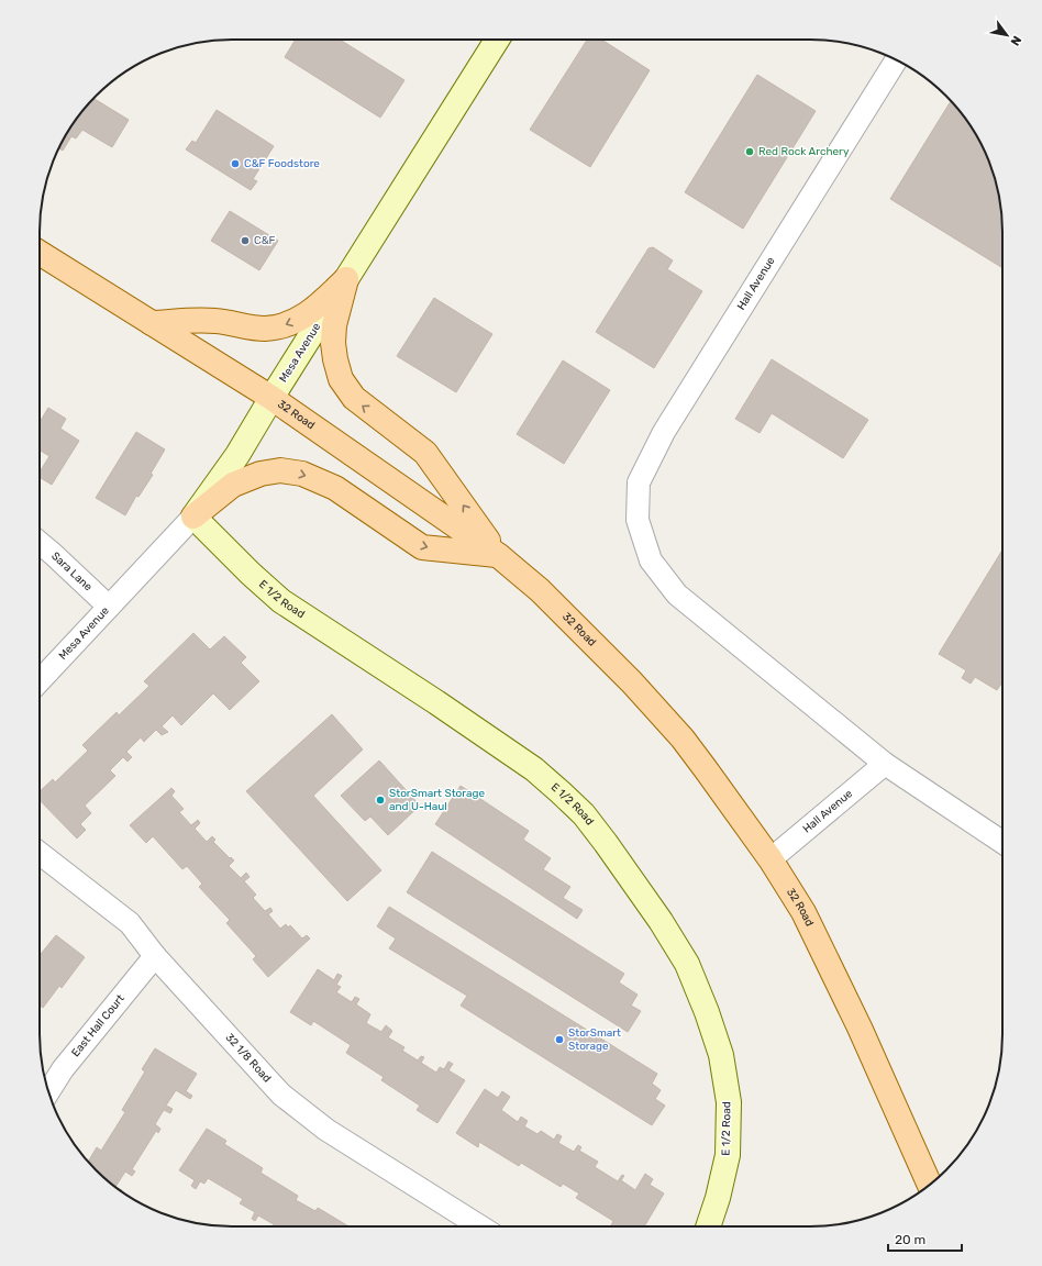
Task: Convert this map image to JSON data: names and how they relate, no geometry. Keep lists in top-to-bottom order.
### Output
{
  "streets": {
    "main road": ["32 Road"],
    "street": [
      "Hall Avenue",
      "Mesa Avenue",
      "Sara Lane",
      "E 1/2 Road",
      "East Hall Court",
      "32 1/8 Road"
    ]
  },
  "crossings": [
    ["Hall Avenue", "32 Road"],
    ["Mesa Avenue", "32 Road"],
    ["Mesa Avenue", "Sara Lane"],
    ["Mesa Avenue", "E 1/2 Road"],
    ["East Hall Court", "32 1/8 Road"]
  ],
  "places": [
    "Red Rock Archery",
    "C&F Foodstore",
    "C&F",
    "StorSmart Storage and U-Haul",
    "StorSmart Storage"
  ],
  "scale_bar": "20 m",
  "north": "bottom right"
}
